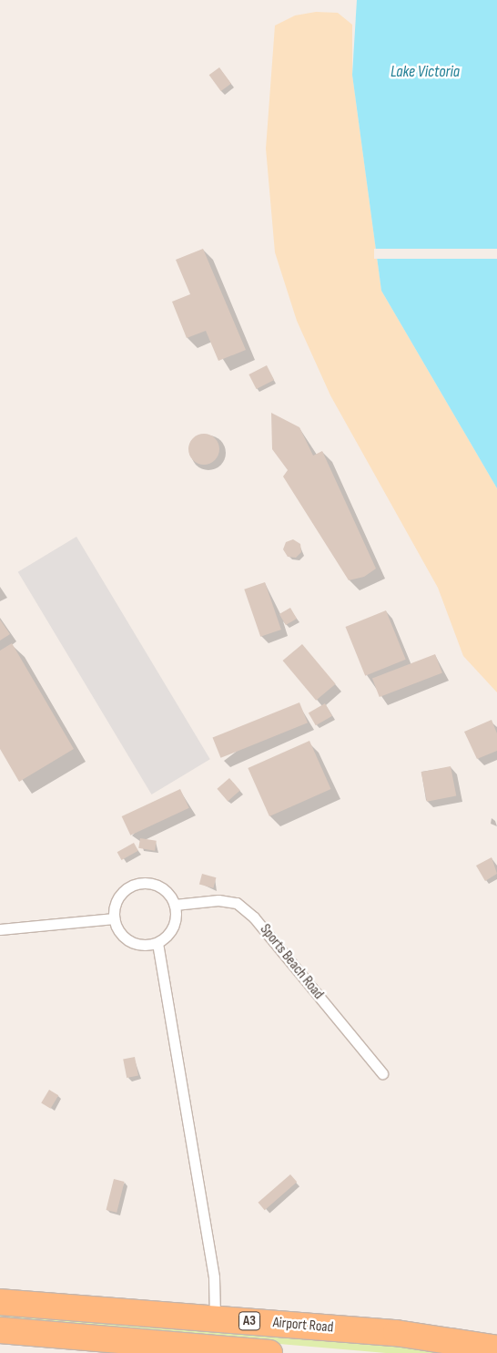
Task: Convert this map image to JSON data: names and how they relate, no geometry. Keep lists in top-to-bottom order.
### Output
{
  "streets": {
    "highway": ["A3", "Airport Road"],
    "lane": ["Sports Beach Road"]
  },
  "water": ["Lake Victoria"]
}
